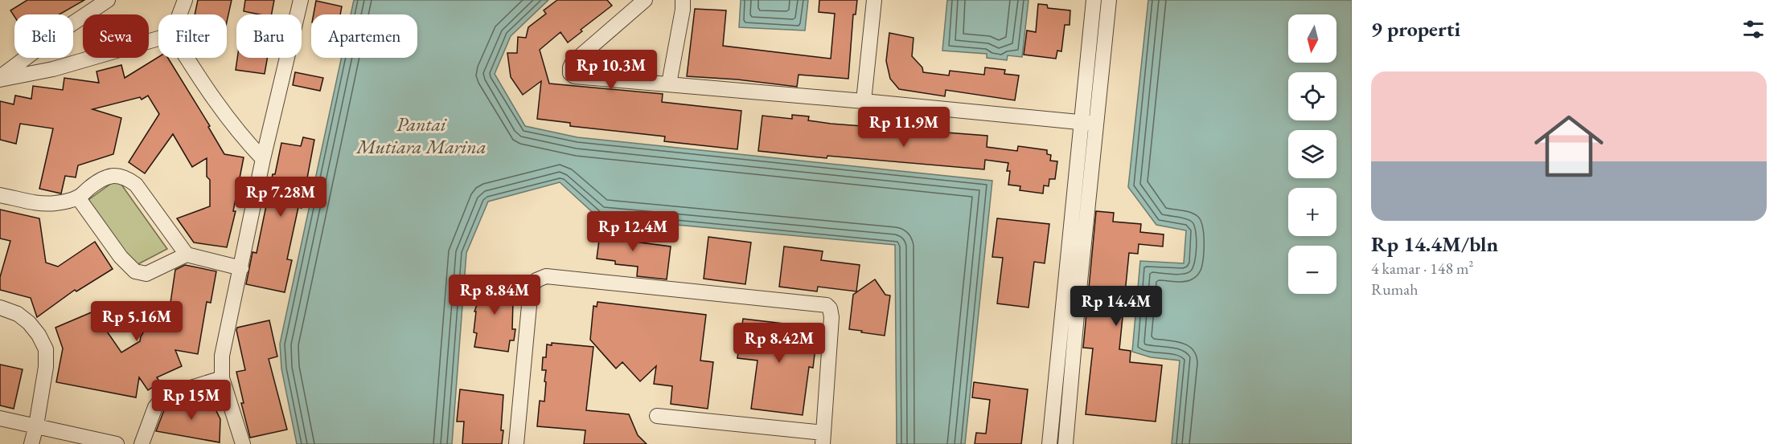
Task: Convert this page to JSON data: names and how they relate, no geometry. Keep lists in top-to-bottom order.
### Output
{
  "water": ["Pantai Mutiara Marina"],
  "north": "bottom",
  "page": {
    "heading": "9 properti",
    "map_buttons": ["+", "−"],
    "chip": [
      "Beli",
      "Sewa",
      "Filter",
      "Baru",
      "Apartemen"
    ],
    "price": [
      "Rp 10.3M",
      "Rp 11.9M",
      "Rp 7.28M",
      "Rp 12.4M",
      "Rp 8.84M",
      "Rp 14.4M",
      "Rp 5.16M",
      "Rp 8.42M",
      "Rp 15M"
    ],
    "list": [
      {
        "name": "Rp 14.4M/bln",
        "note": "4 kamar · 148 m² · Rumah"
      }
    ]
  }
}
